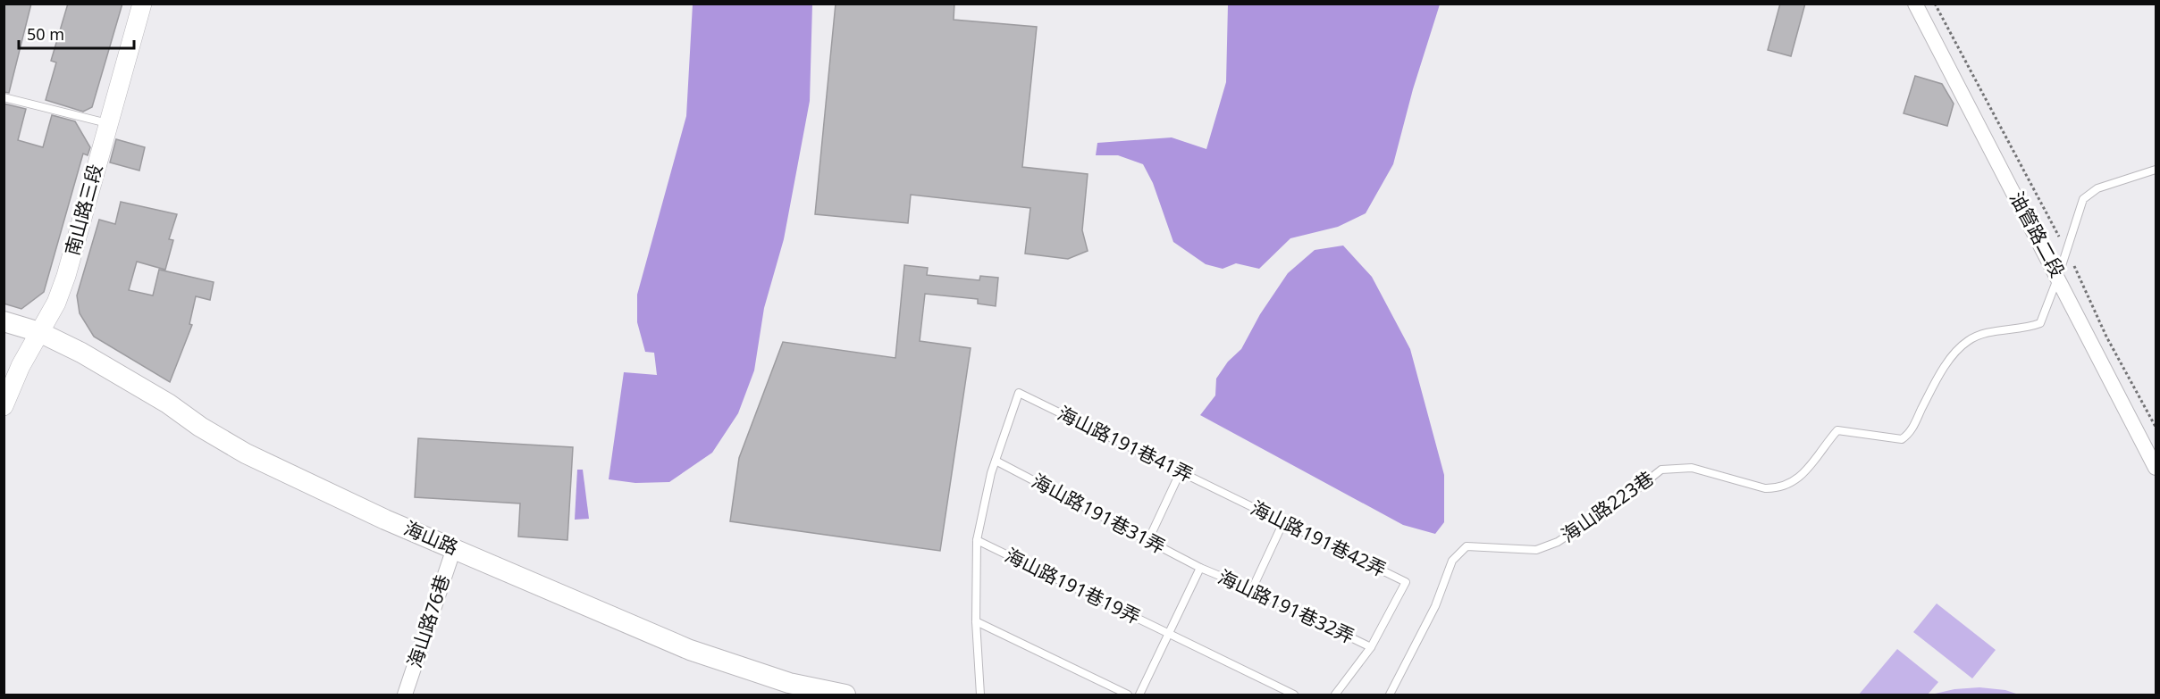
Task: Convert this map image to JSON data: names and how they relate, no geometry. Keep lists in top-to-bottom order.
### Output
{
  "streets": {
    "main road": ["海山路"],
    "street": ["南山路三段", "油管路二段", "海山路76巷"],
    "lane": [
      "海山路191巷41弄",
      "海山路223巷",
      "海山路191巷31弄",
      "海山路191巷42弄",
      "海山路191巷19弄",
      "海山路191巷32弄"
    ]
  },
  "crossings": [
    ["南山路三段", "海山路"],
    ["油管路二段", "海山路223巷"],
    ["海山路191巷41弄", "海山路191巷31弄"],
    ["海山路191巷41弄", "海山路191巷42弄"],
    ["海山路191巷31弄", "海山路191巷32弄"],
    ["海山路", "海山路76巷"],
    ["海山路191巷42弄", "海山路191巷32弄"]
  ],
  "scale_bar": "50 m"
}
